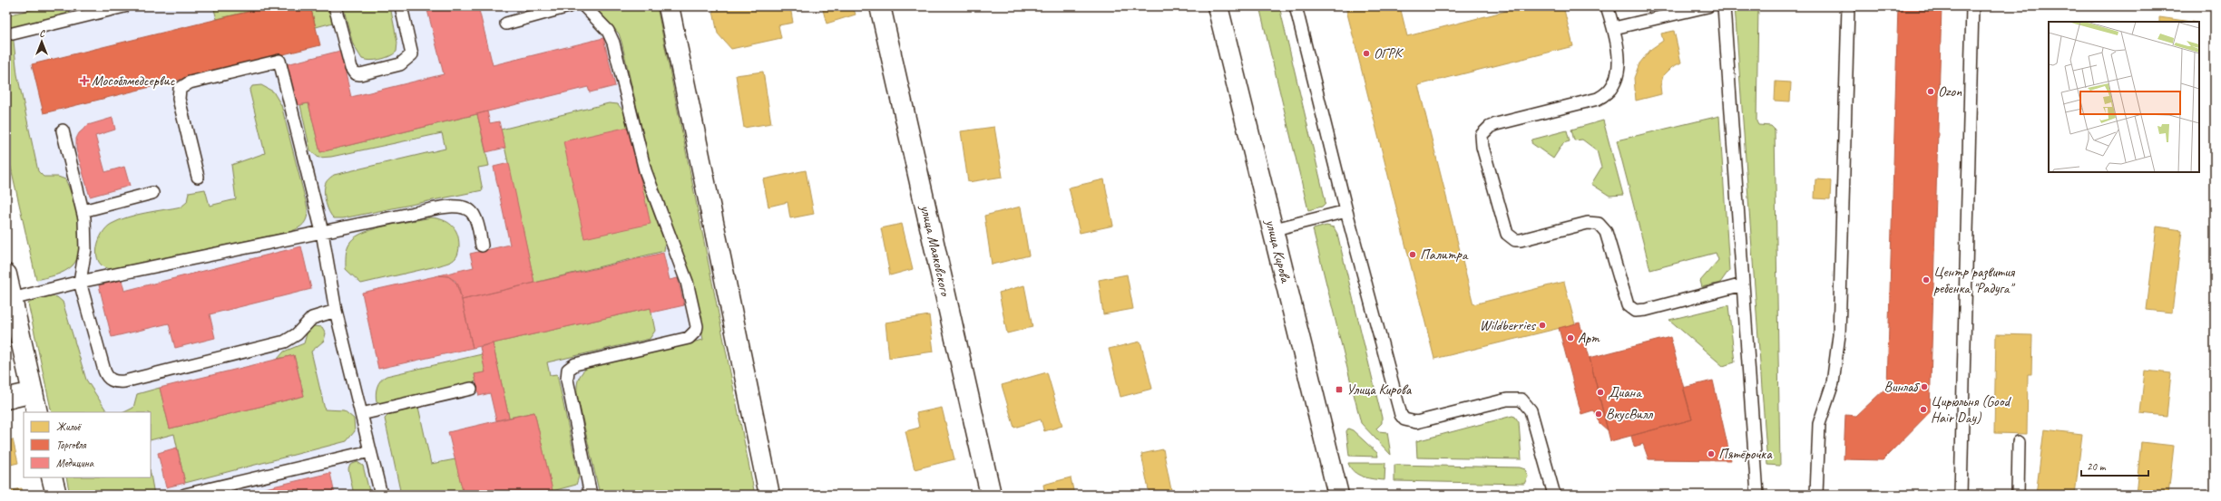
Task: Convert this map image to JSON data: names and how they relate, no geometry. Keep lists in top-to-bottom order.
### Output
{
  "streets": {
    "street": ["улица Маяковского", "улица Кирова"]
  },
  "places": {
    "other": [
      "ОГРК",
      "Ozon",
      "Палитра",
      "Центр развития ребенка \"Радуга\"",
      "Wildberries",
      "Арт",
      "Винлаб",
      "Диана",
      "Цирюльня (Good Hair Day)",
      "ВкусВилл",
      "Пятёрочка"
    ],
    "health": ["Мособлмедсервис"],
    "transit": ["Улица Кирова"]
  },
  "legend": ["Жильё", "Торговля", "Медицина"],
  "scale_bar": "20 m",
  "north": "top"
}
